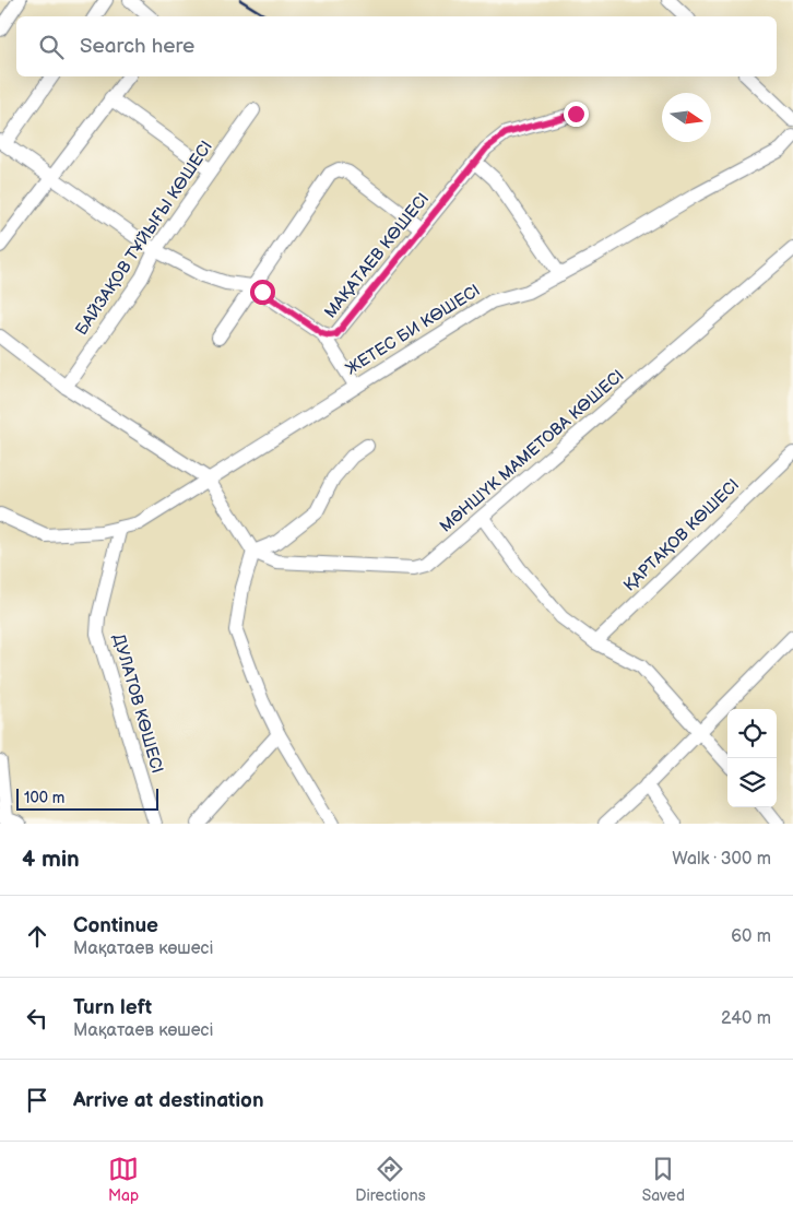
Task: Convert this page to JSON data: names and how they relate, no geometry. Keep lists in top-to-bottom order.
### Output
{
  "streets": {
    "street": [
      "БАЙЗАҚОВ ТҰЙЫҒЫ КӨШЕСІ",
      "МАҚАТАЕВ КӨШЕСІ",
      "ЖЕТЕС БИ КӨШЕСІ",
      "МӘНШҮК МАМЕТОВА КӨШЕСІ",
      "ҚАРТАҚОВ КӨШЕСІ",
      "ДУЛАТОВ КӨШЕСІ"
    ]
  },
  "crossings": [
    ["БАЙЗАҚОВ ТҰЙЫҒЫ КӨШЕСІ", "МАҚАТАЕВ КӨШЕСІ"],
    ["ЖЕТЕС БИ КӨШЕСІ", "ДУЛАТОВ КӨШЕСІ"]
  ],
  "scale_bar": "100 m",
  "north": "right",
  "page": {
    "search": "Search here",
    "scale": "100 m",
    "heading": ["4 min", "Walk · 300 m"],
    "list": [
      ["Continue", "Мақатаев көшесі", "60 m"],
      ["Turn left", "Мақатаев көшесі", "240 m"],
      "Arrive at destination"
    ],
    "nav": ["Map", "Directions", "Saved"]
  }
}
